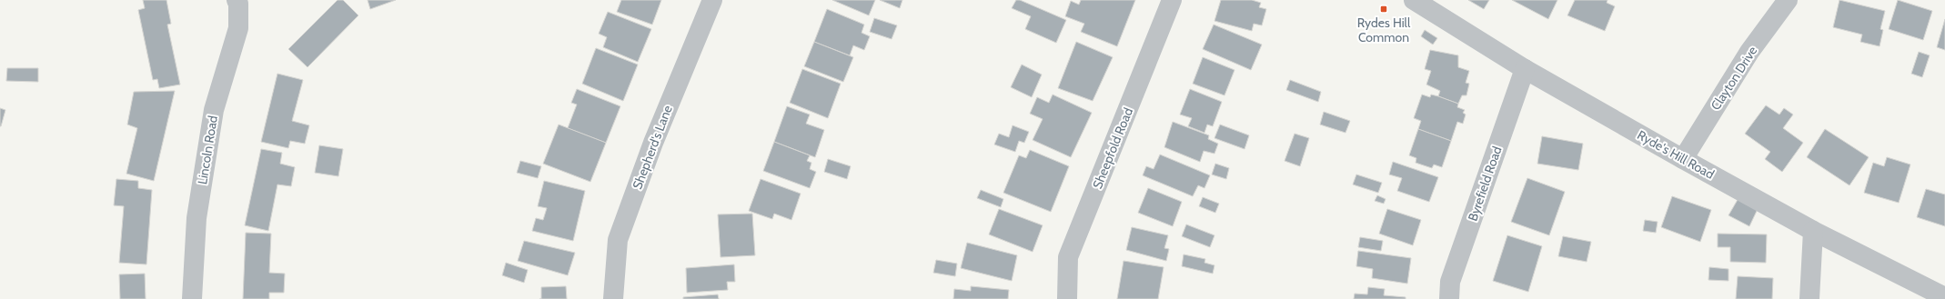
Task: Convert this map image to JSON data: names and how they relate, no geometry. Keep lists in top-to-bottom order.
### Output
{
  "streets": {
    "street": [
      "Clayton Drive",
      "Shepherd's Lane",
      "Sheepfold Road",
      "Lincoln Road",
      "Ryde's Hill Road",
      "Byrefield Road"
    ]
  },
  "crossings": [
    ["Clayton Drive", "Ryde's Hill Road"],
    ["Ryde's Hill Road", "Byrefield Road"]
  ],
  "places": {
    "transit": ["Rydes Hill Common"]
  }
}
